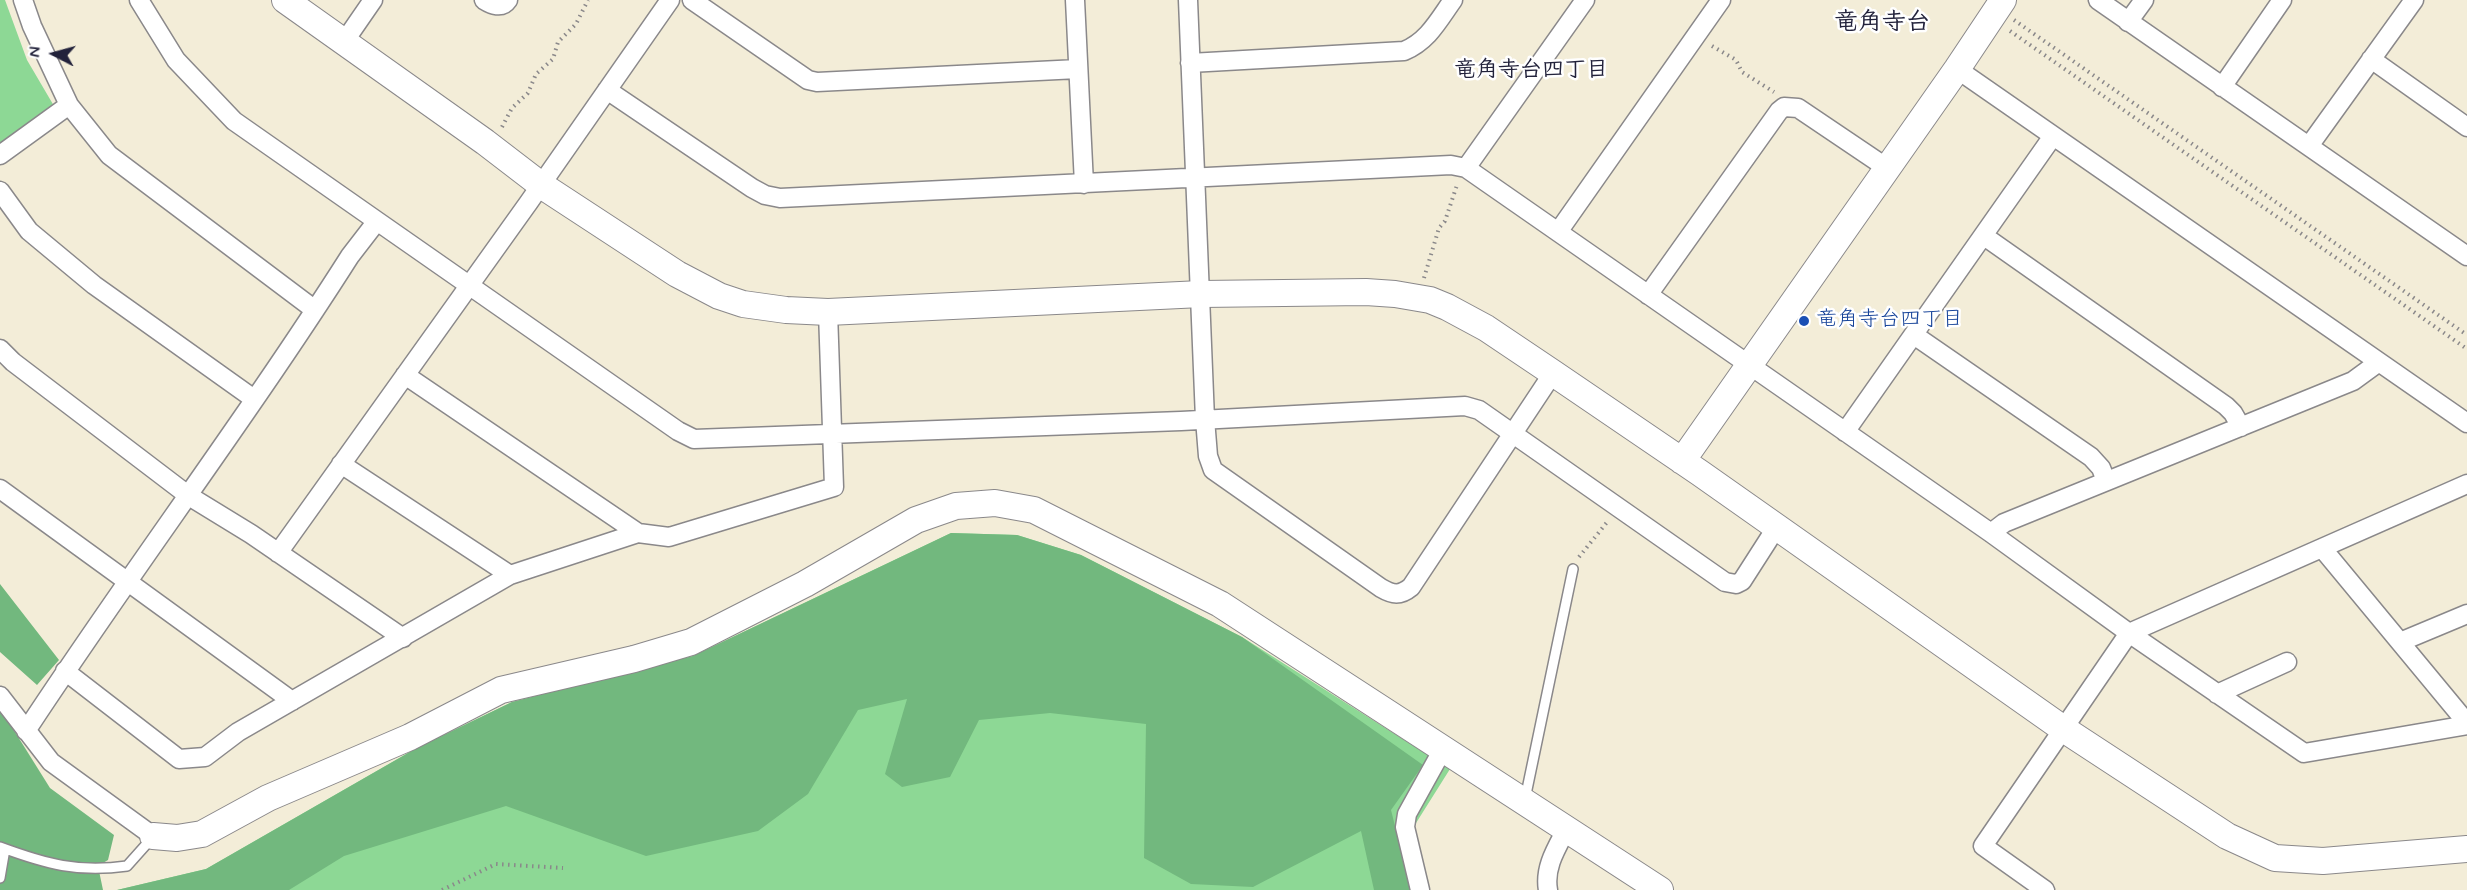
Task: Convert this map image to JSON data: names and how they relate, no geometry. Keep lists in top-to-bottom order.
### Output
{
  "districts": ["竜角寺台", "竜角寺台四丁目"],
  "places": ["竜角寺台四丁目"],
  "north": "left"
}
